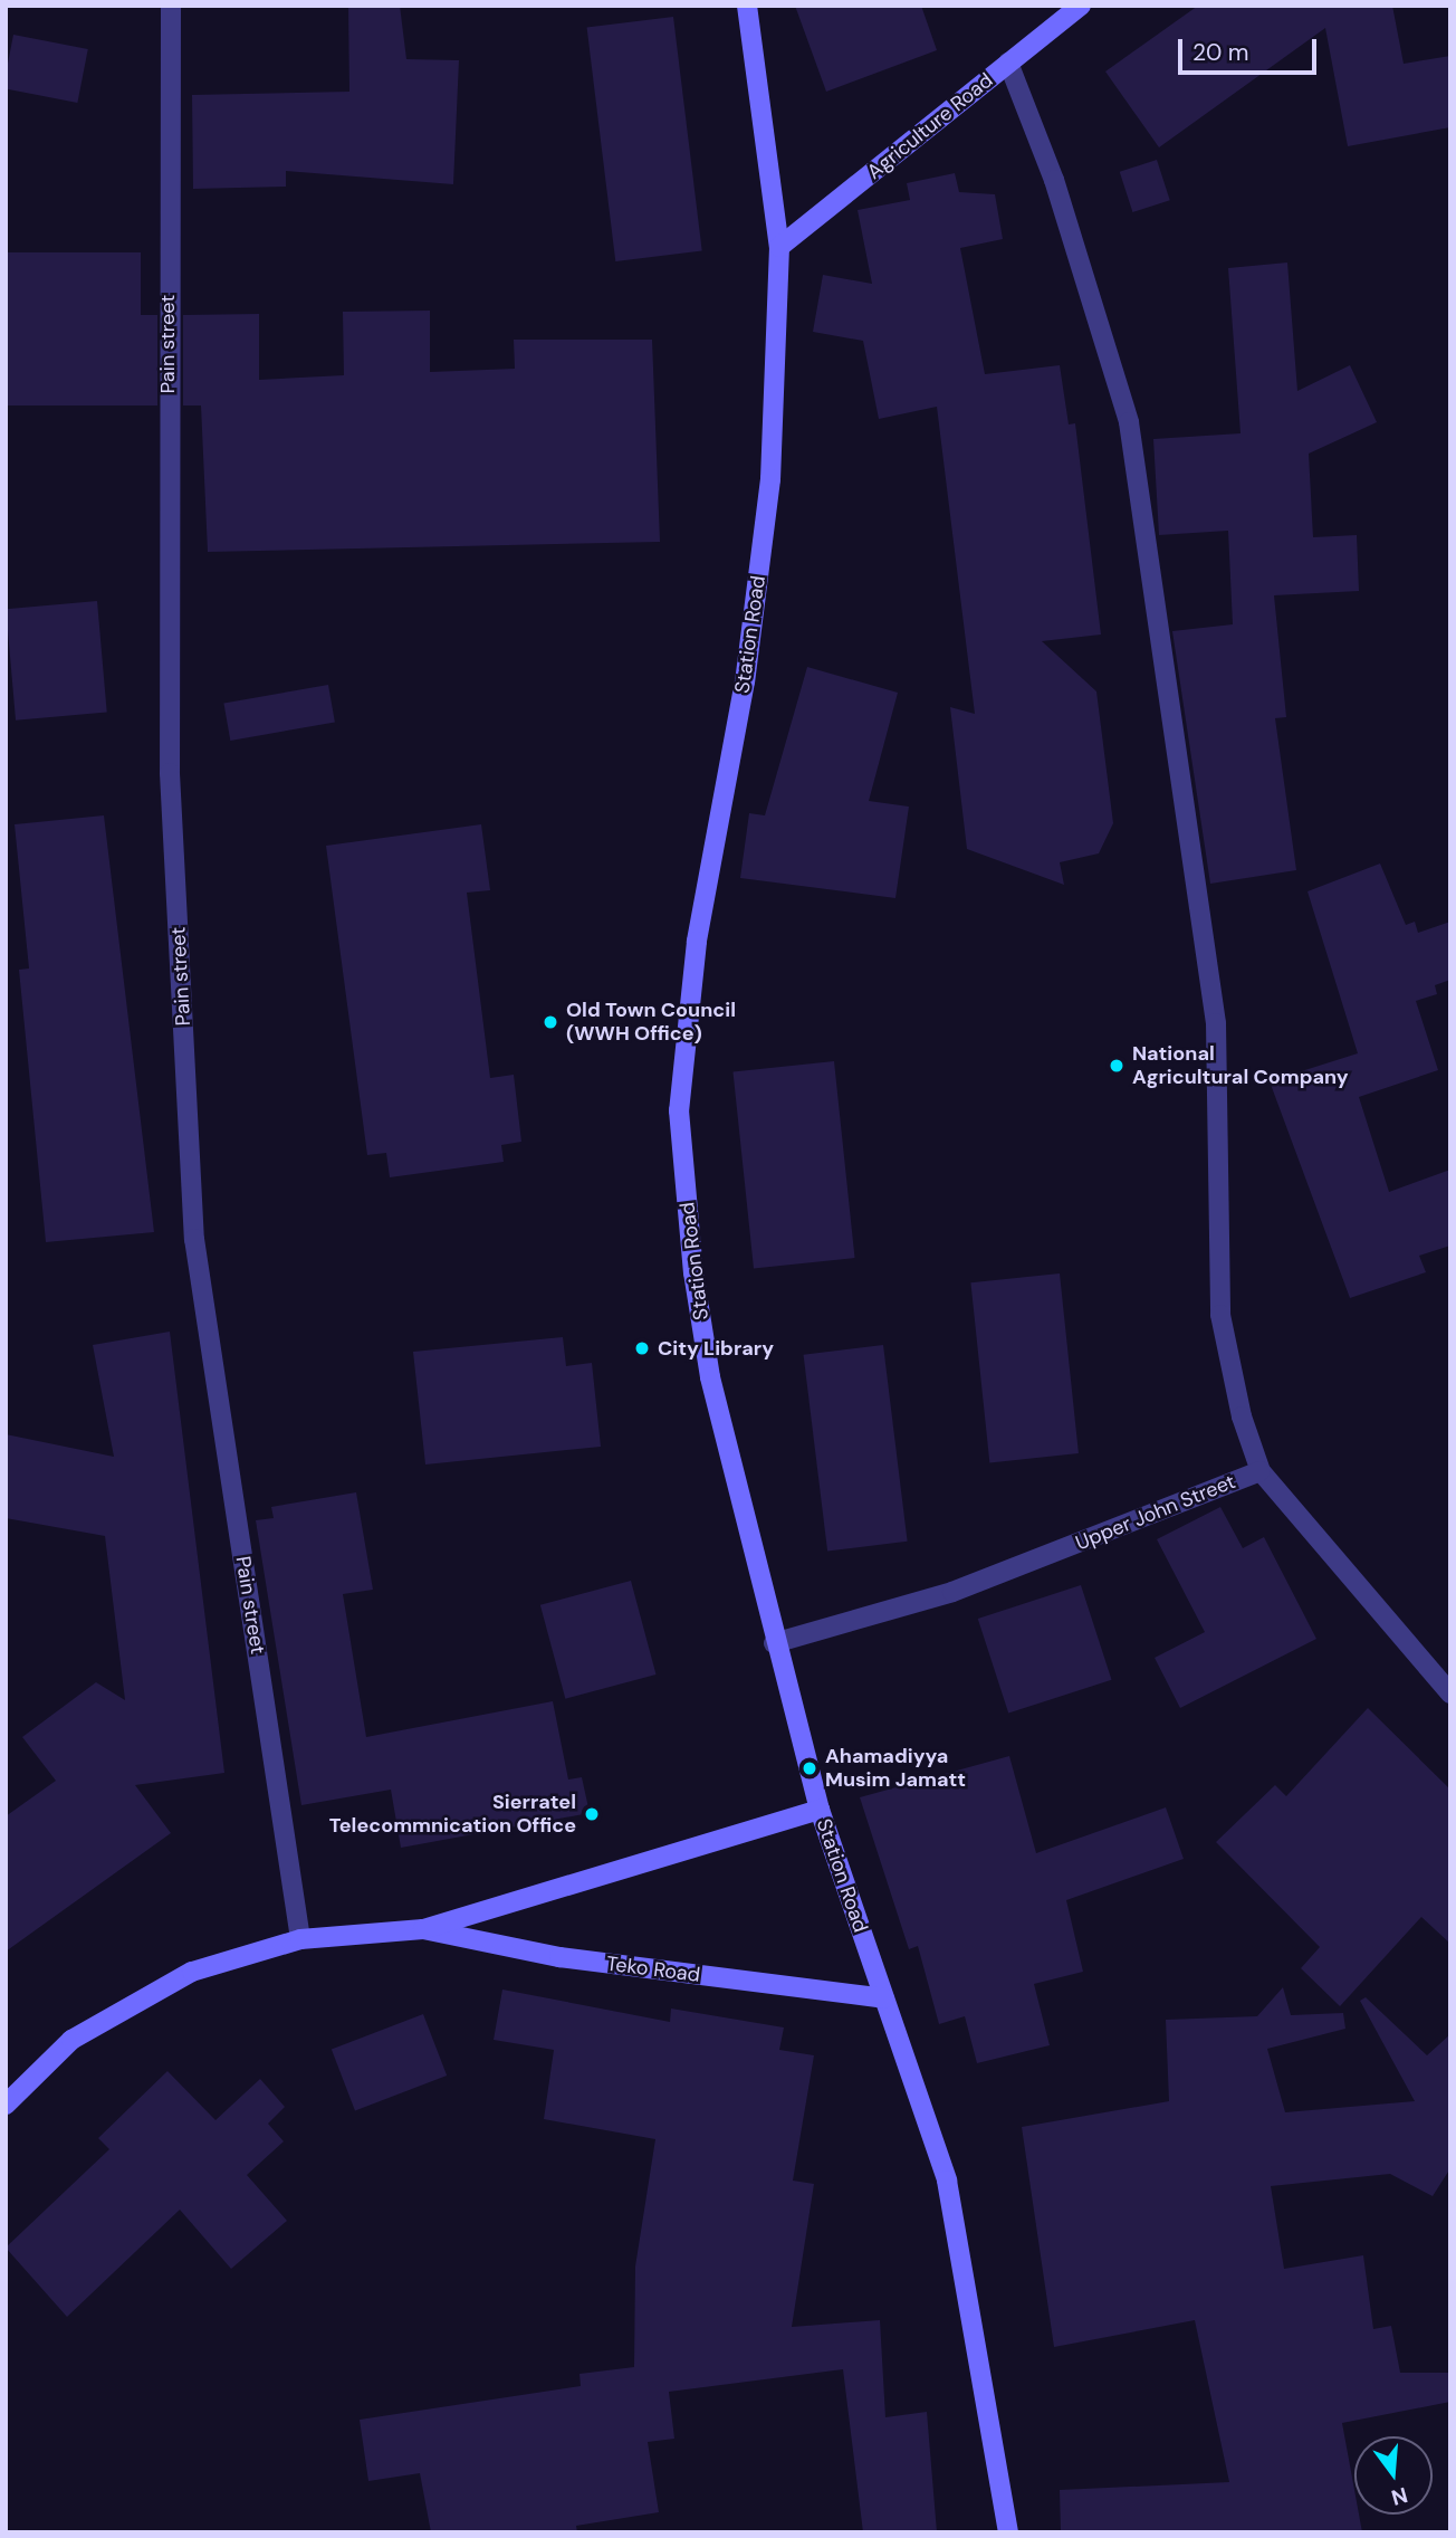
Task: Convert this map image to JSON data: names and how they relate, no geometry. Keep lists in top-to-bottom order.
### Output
{
  "streets": {
    "main road": ["Agriculture Road", "Station Road", "Teko Road"],
    "street": ["Pain street", "Upper John Street"]
  },
  "crossings": [
    ["Agriculture Road", "Station Road"],
    ["Pain street", "Teko Road"],
    ["Station Road", "Upper John Street"],
    ["Station Road", "Teko Road"]
  ],
  "places": [
    "Old Town Council (WWH Office)",
    "National Agricultural Company",
    "City Library",
    "Ahamadiyya Musim Jamatt",
    "Sierratel Telecommnication Office"
  ],
  "scale_bar": "20 m",
  "north": "bottom"
}
